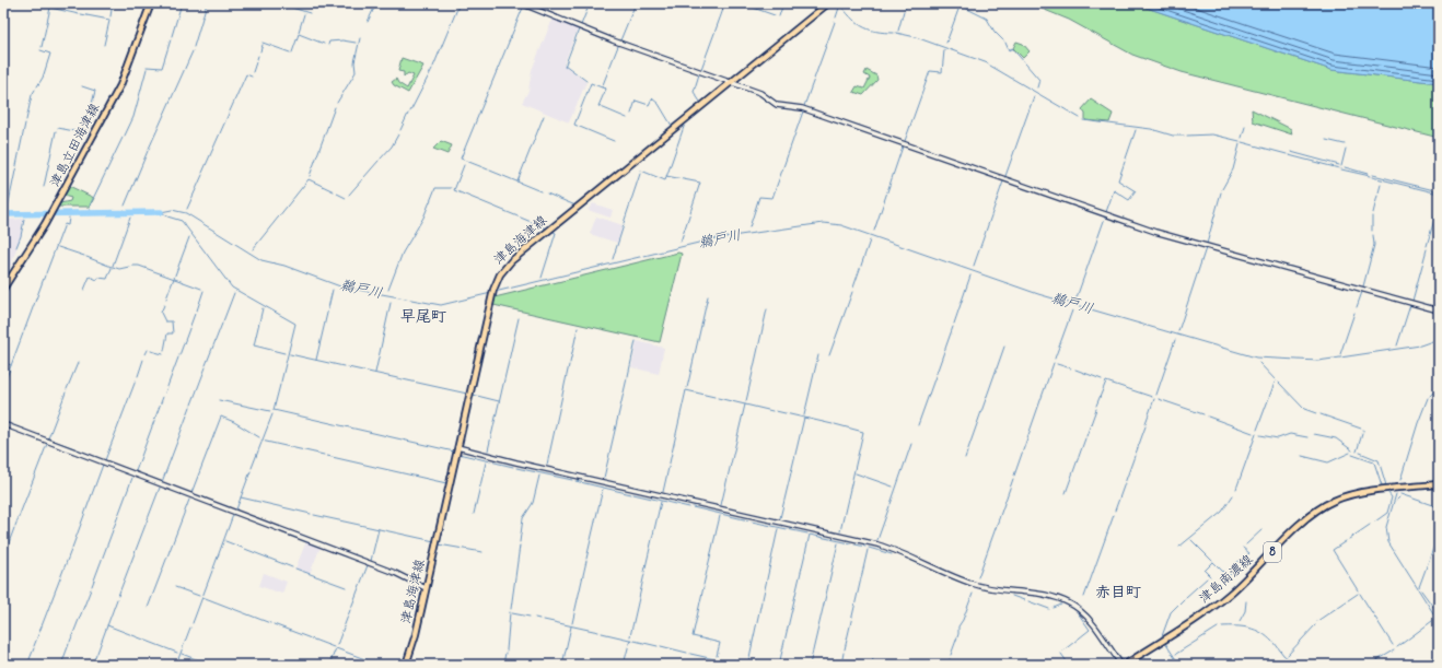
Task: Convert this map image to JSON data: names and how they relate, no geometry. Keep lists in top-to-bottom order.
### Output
{
  "streets": {
    "main road": [
      "津島立田海津線",
      "津島海津線",
      "8",
      "津島南濃線"
    ]
  },
  "districts": ["早尾町", "赤目町"],
  "water": ["鵜戸川"]
}
